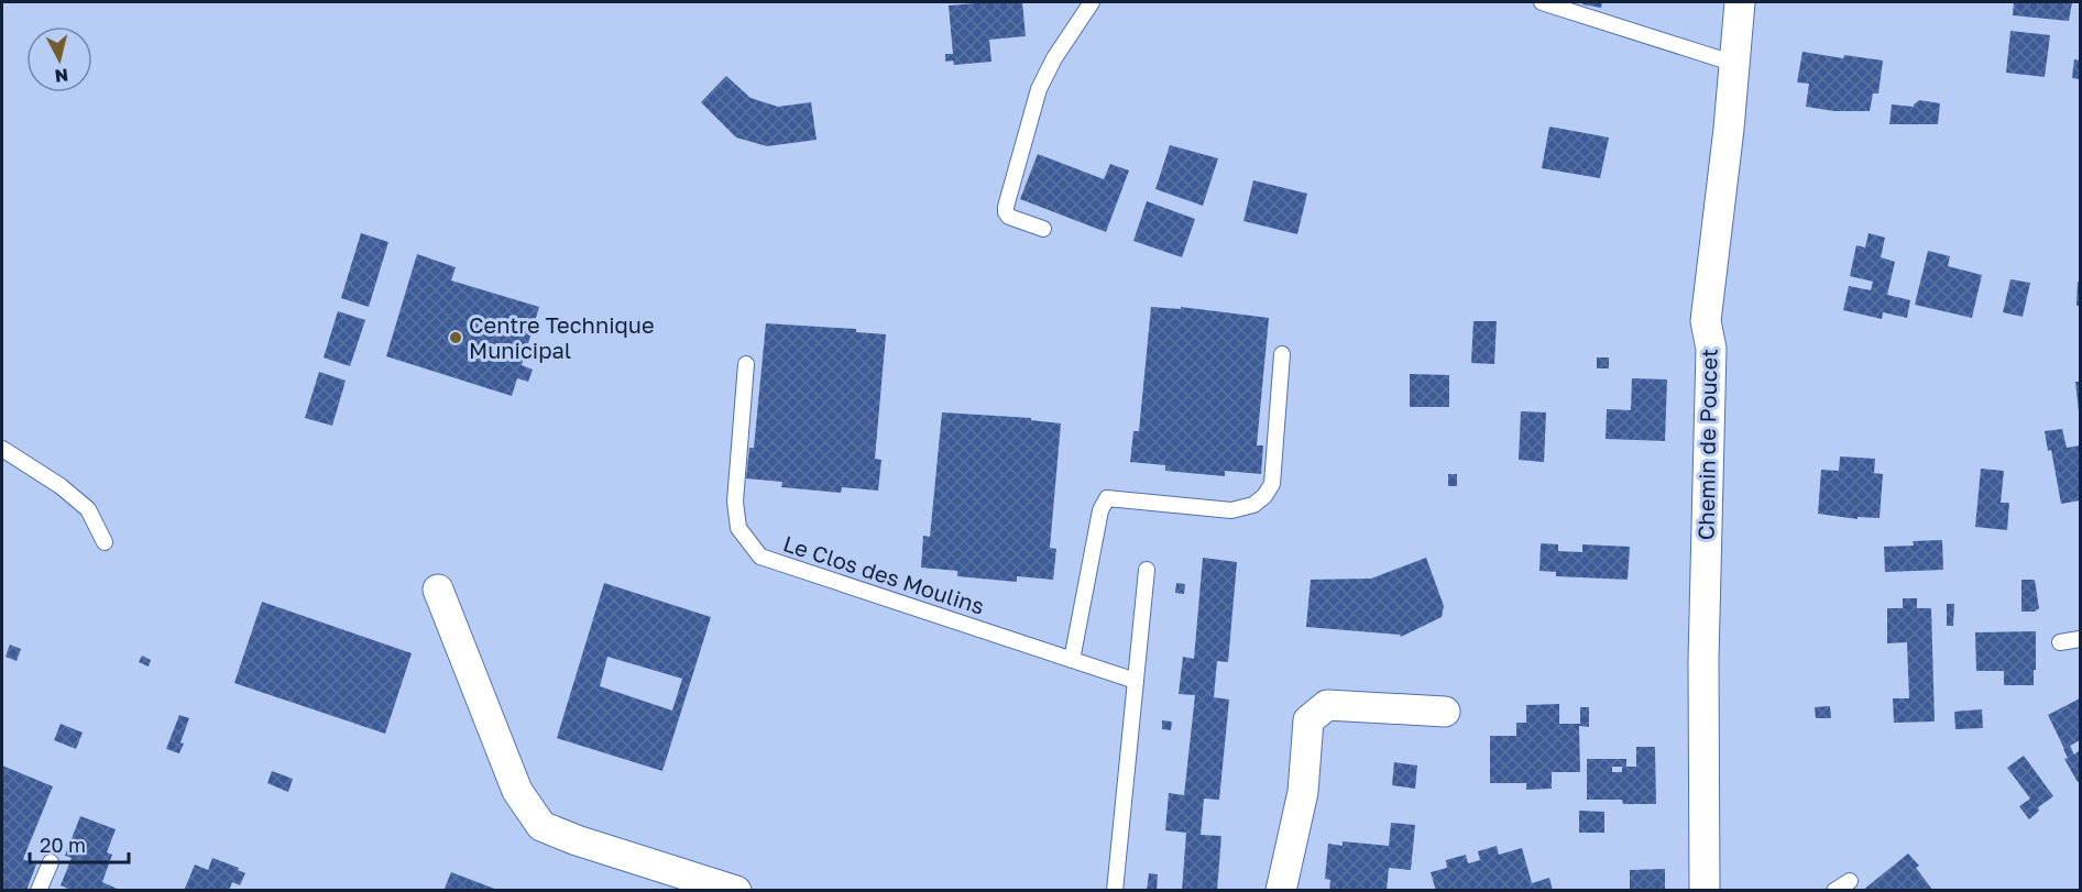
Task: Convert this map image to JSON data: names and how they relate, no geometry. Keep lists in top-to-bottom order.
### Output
{
  "streets": {
    "street": ["Chemin de Poucet"],
    "lane": ["Le Clos des Moulins"]
  },
  "places": ["Centre Technique Municipal"],
  "scale_bar": "20 m",
  "north": "bottom"
}
